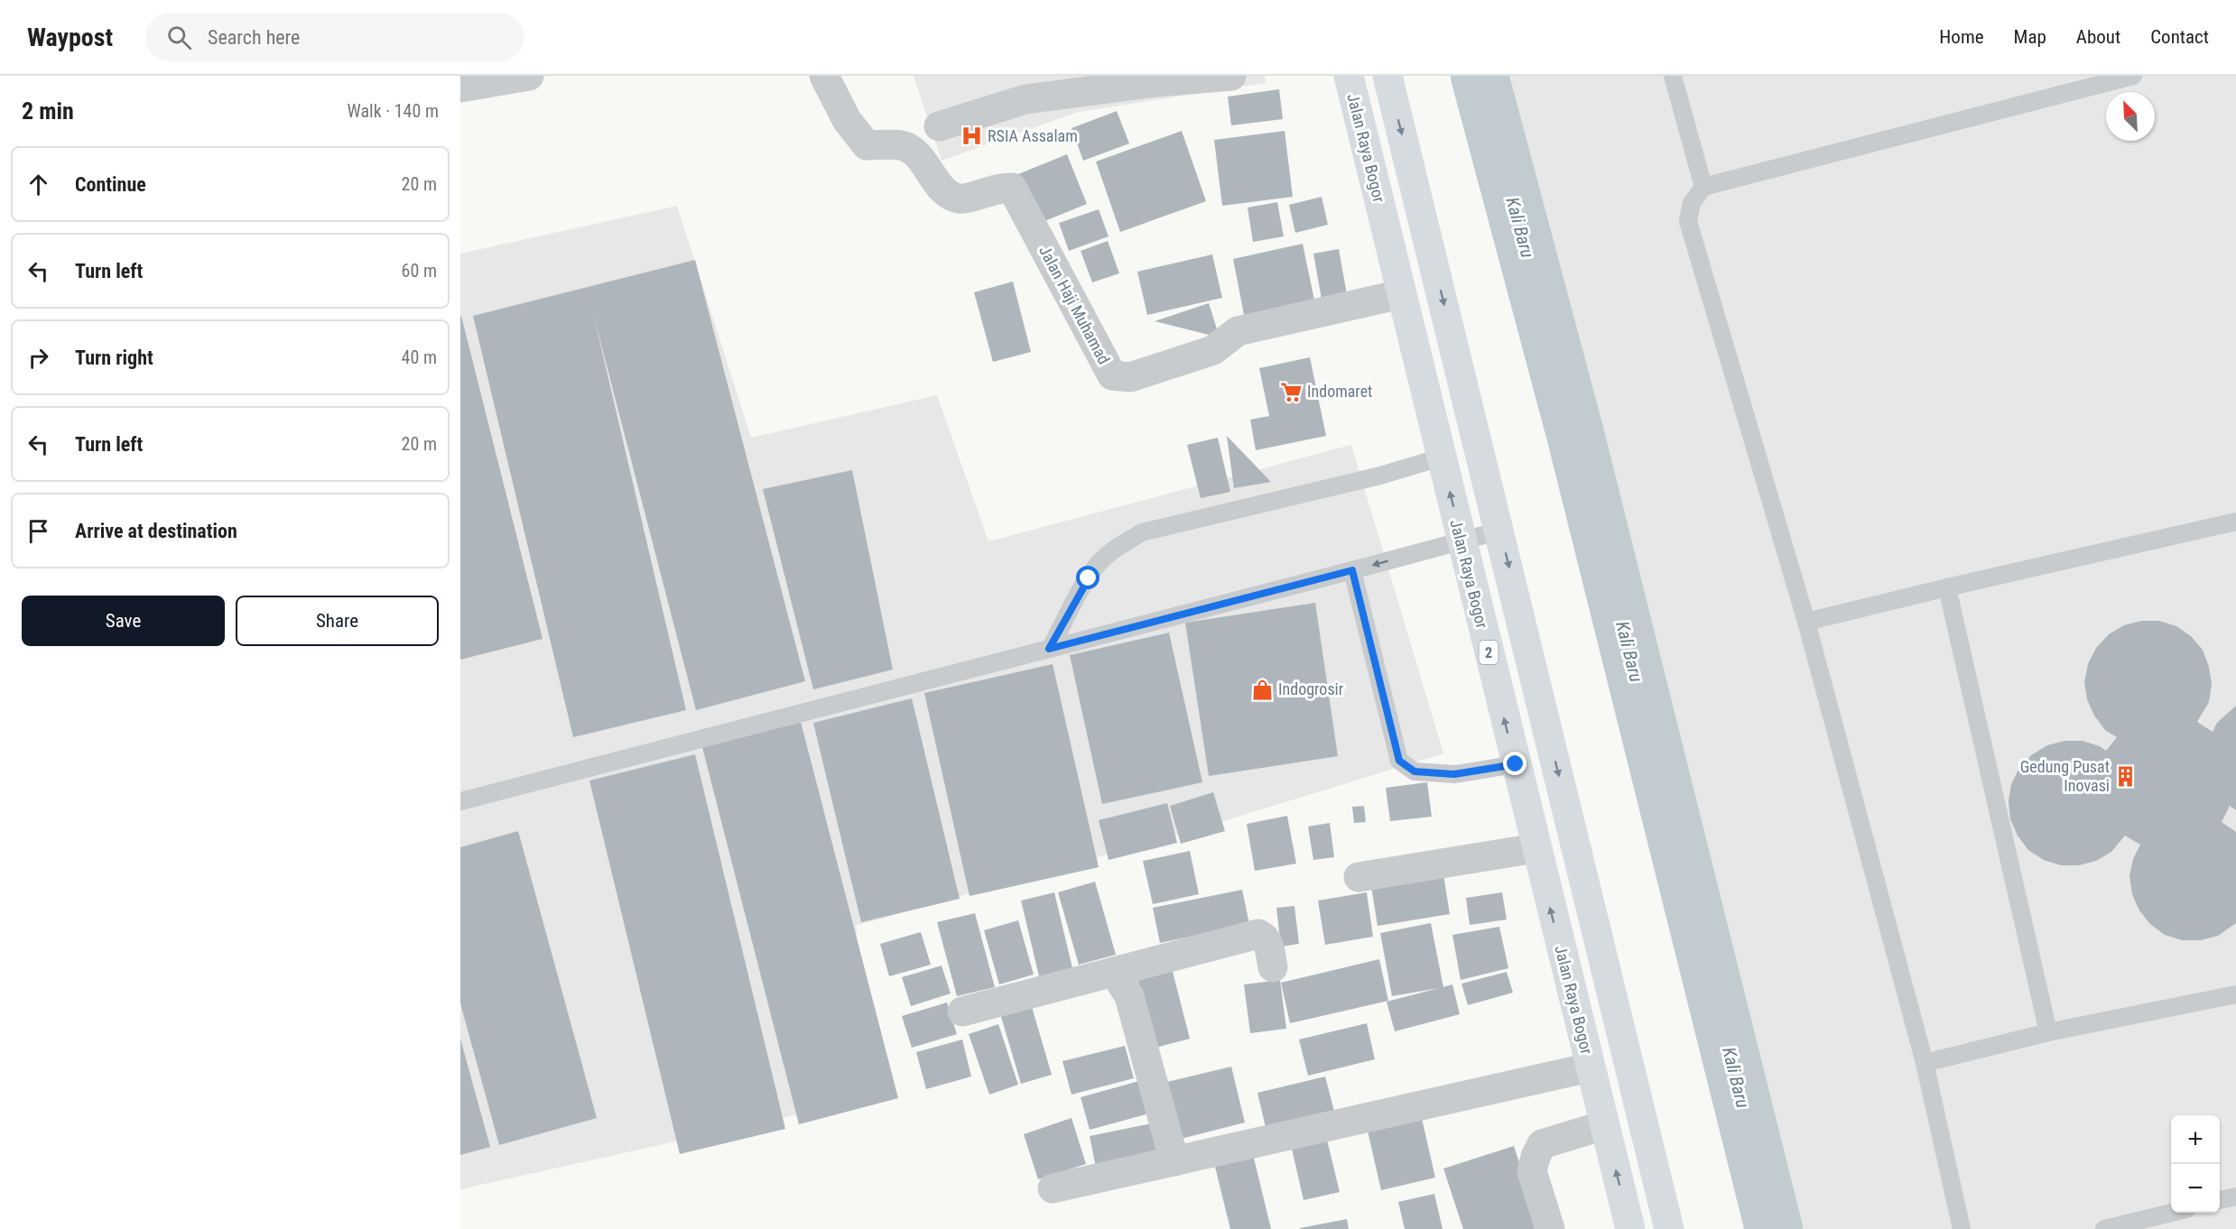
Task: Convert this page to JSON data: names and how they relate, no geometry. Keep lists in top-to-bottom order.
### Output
{
  "streets": {
    "highway": ["Jalan Raya Bogor", "2"],
    "street": ["Jalan Haji Muhamad"]
  },
  "crossings": [
    ["Jalan Raya Bogor", "Jalan Haji Muhamad"]
  ],
  "water": ["Kali Baru"],
  "places": {
    "hospital": ["RSIA Assalam"],
    "supermarket": ["Indomaret"],
    "shop": ["Indogrosir"],
    "building": ["Gedung Pusat Inovasi"]
  },
  "north": "top left",
  "page": {
    "header": "Waypost",
    "search": "Search here",
    "nav": [
      "Home",
      "Map",
      "About",
      "Contact"
    ],
    "heading": ["2 min", "Walk · 140 m"],
    "list": [
      ["Continue", "20 m"],
      ["Turn left", "60 m"],
      ["Turn right", "40 m"],
      ["Turn left", "20 m"],
      "Arrive at destination"
    ],
    "buttons": ["Save", "Share"],
    "map_buttons": ["+", "−"]
  }
}
